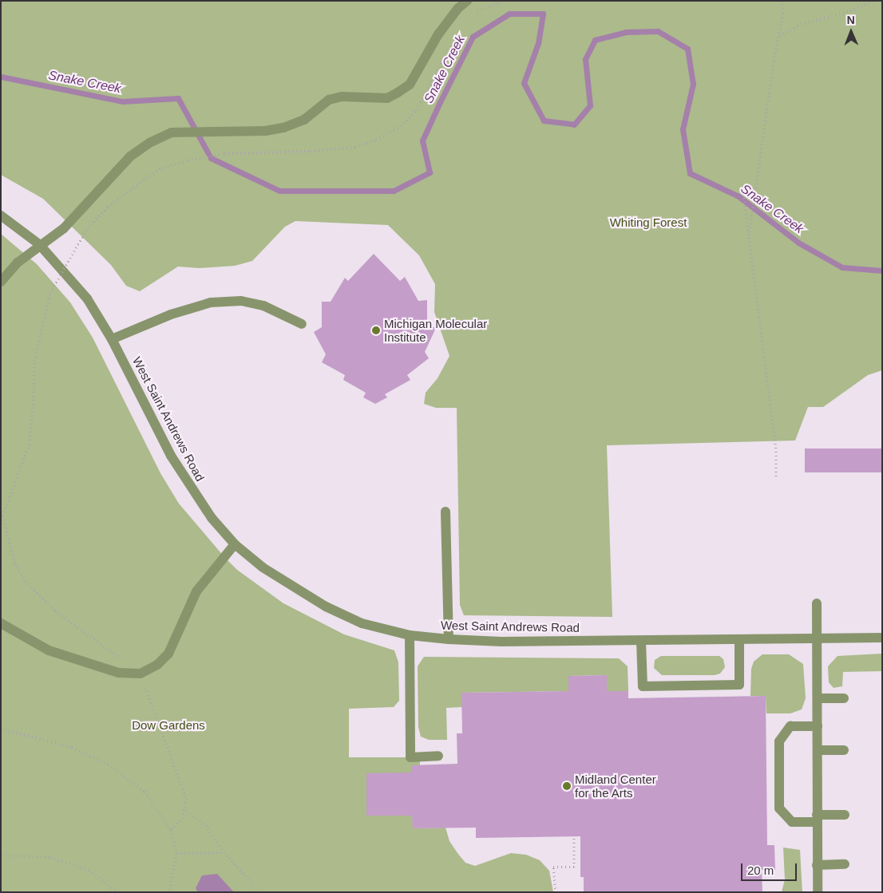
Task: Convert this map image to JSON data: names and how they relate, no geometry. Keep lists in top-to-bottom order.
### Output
{
  "streets": {
    "street": ["West Saint Andrews Road"]
  },
  "water": ["Snake Creek"],
  "parks": ["Whiting Forest", "Dow Gardens"],
  "places": ["Michigan Molecular Institute", "Midland Center for the Arts"],
  "scale_bar": "20 m",
  "north": "top"
}
